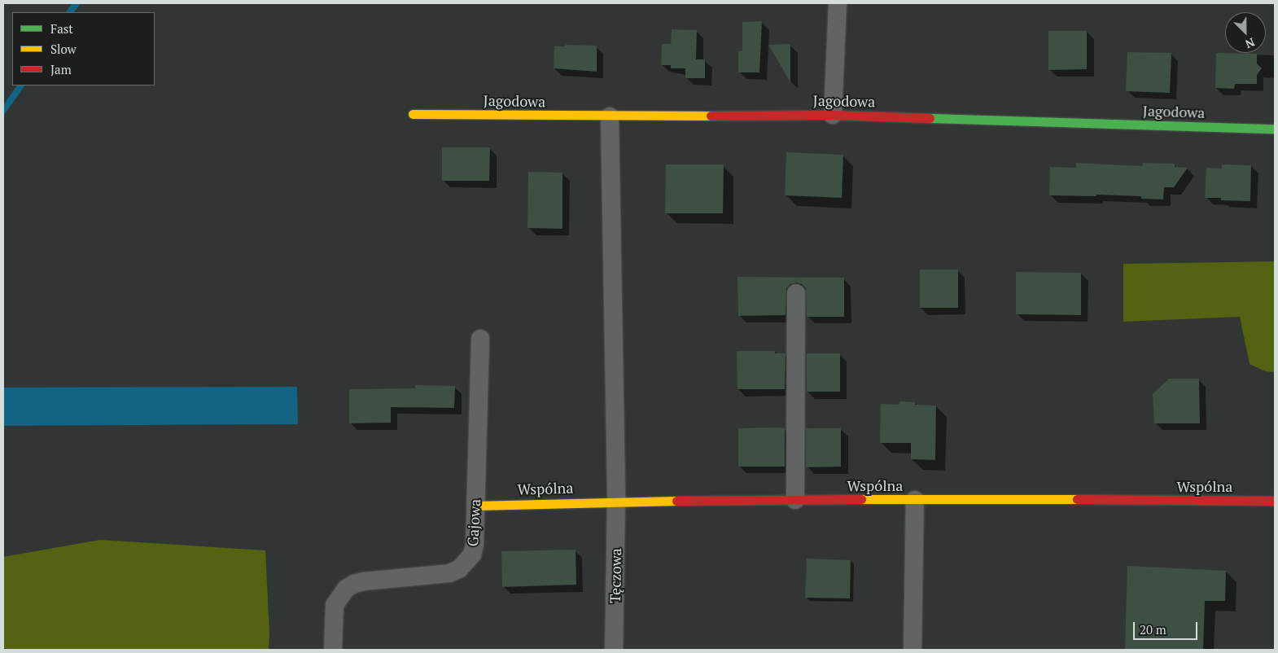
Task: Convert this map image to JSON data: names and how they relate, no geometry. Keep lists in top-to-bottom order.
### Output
{
  "streets": {
    "street": [
      "Jagodowa",
      "Wspólna",
      "Gajowa",
      "Tęczowa"
    ]
  },
  "crossings": [
    ["Jagodowa", "Tęczowa"],
    ["Wspólna", "Gajowa"],
    ["Wspólna", "Tęczowa"]
  ],
  "legend": ["Fast", "Slow", "Jam"],
  "scale_bar": "20 m",
  "north": "bottom right"
}
